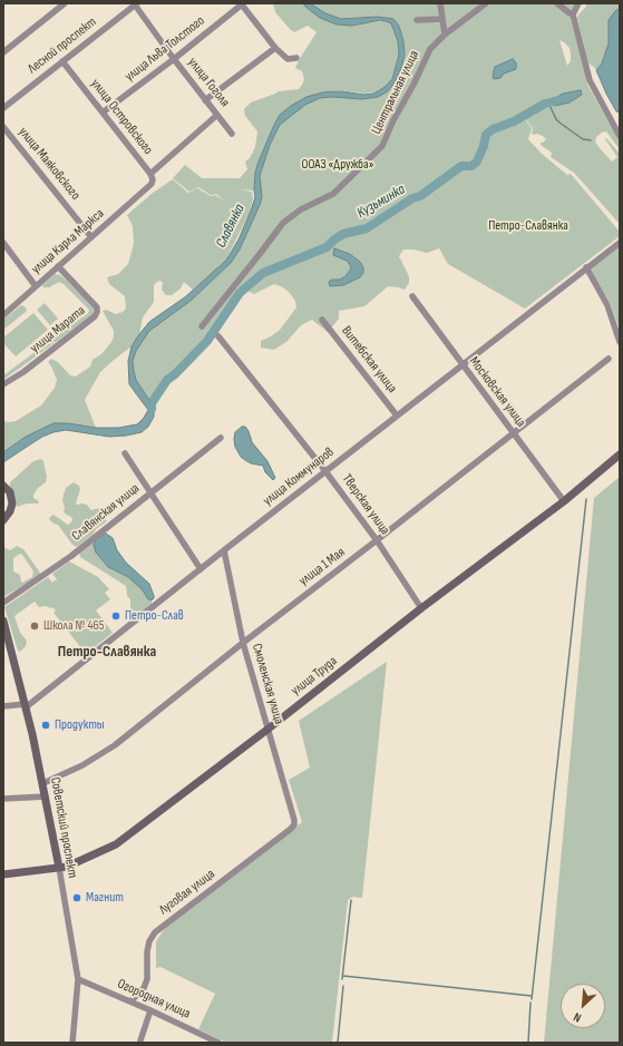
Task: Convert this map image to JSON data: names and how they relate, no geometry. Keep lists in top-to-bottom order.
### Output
{
  "streets": {
    "street": [
      "Лесной проспект",
      "улица Льва Толстого",
      "улица Гоголя",
      "Центральная улица",
      "улица Островского",
      "улица Маяковского",
      "улица Карла Маркса",
      "улица Марата",
      "Витебская улица",
      "Московская улица",
      "улица Коммунаров",
      "Тверская улица",
      "Славянская улица",
      "улица 1 Мая",
      "улица Труда",
      "Смоленская улица",
      "Советский проспект",
      "Луговая улица",
      "Огородная улица"
    ]
  },
  "crossings": [
    ["Лесной проспект", "улица Гоголя"],
    ["Лесной проспект", "улица Островского"],
    ["улица Льва Толстого", "улица Гоголя"],
    ["улица Льва Толстого", "улица Островского"],
    ["улица Островского", "улица Карла Маркса"],
    ["улица Маяковского", "улица Карла Маркса"],
    ["улица Карла Маркса", "улица Марата"],
    ["Витебская улица", "улица Коммунаров"],
    ["Московская улица", "улица Коммунаров"],
    ["Московская улица", "улица 1 Мая"],
    ["Московская улица", "улица Труда"],
    ["улица Коммунаров", "Тверская улица"],
    ["улица Коммунаров", "Смоленская улица"],
    ["улица Коммунаров", "Советский проспект"],
    ["Тверская улица", "улица 1 Мая"],
    ["Тверская улица", "улица Труда"],
    ["улица 1 Мая", "Смоленская улица"],
    ["улица 1 Мая", "Советский проспект"],
    ["улица Труда", "Смоленская улица"],
    ["улица Труда", "Советский проспект"],
    ["Смоленская улица", "Луговая улица"],
    ["Советский проспект", "Огородная улица"],
    ["Луговая улица", "Огородная улица"]
  ],
  "districts": ["Петро-Славянка"],
  "water": ["Кузьминка", "Славянка"],
  "parks": ["ООАЗ «Дружба»", "Петро-Славянка"],
  "places": [
    "Петро-Слав",
    "Школа № 465",
    "Продукты",
    "Магнит"
  ],
  "north": "bottom left"
}
